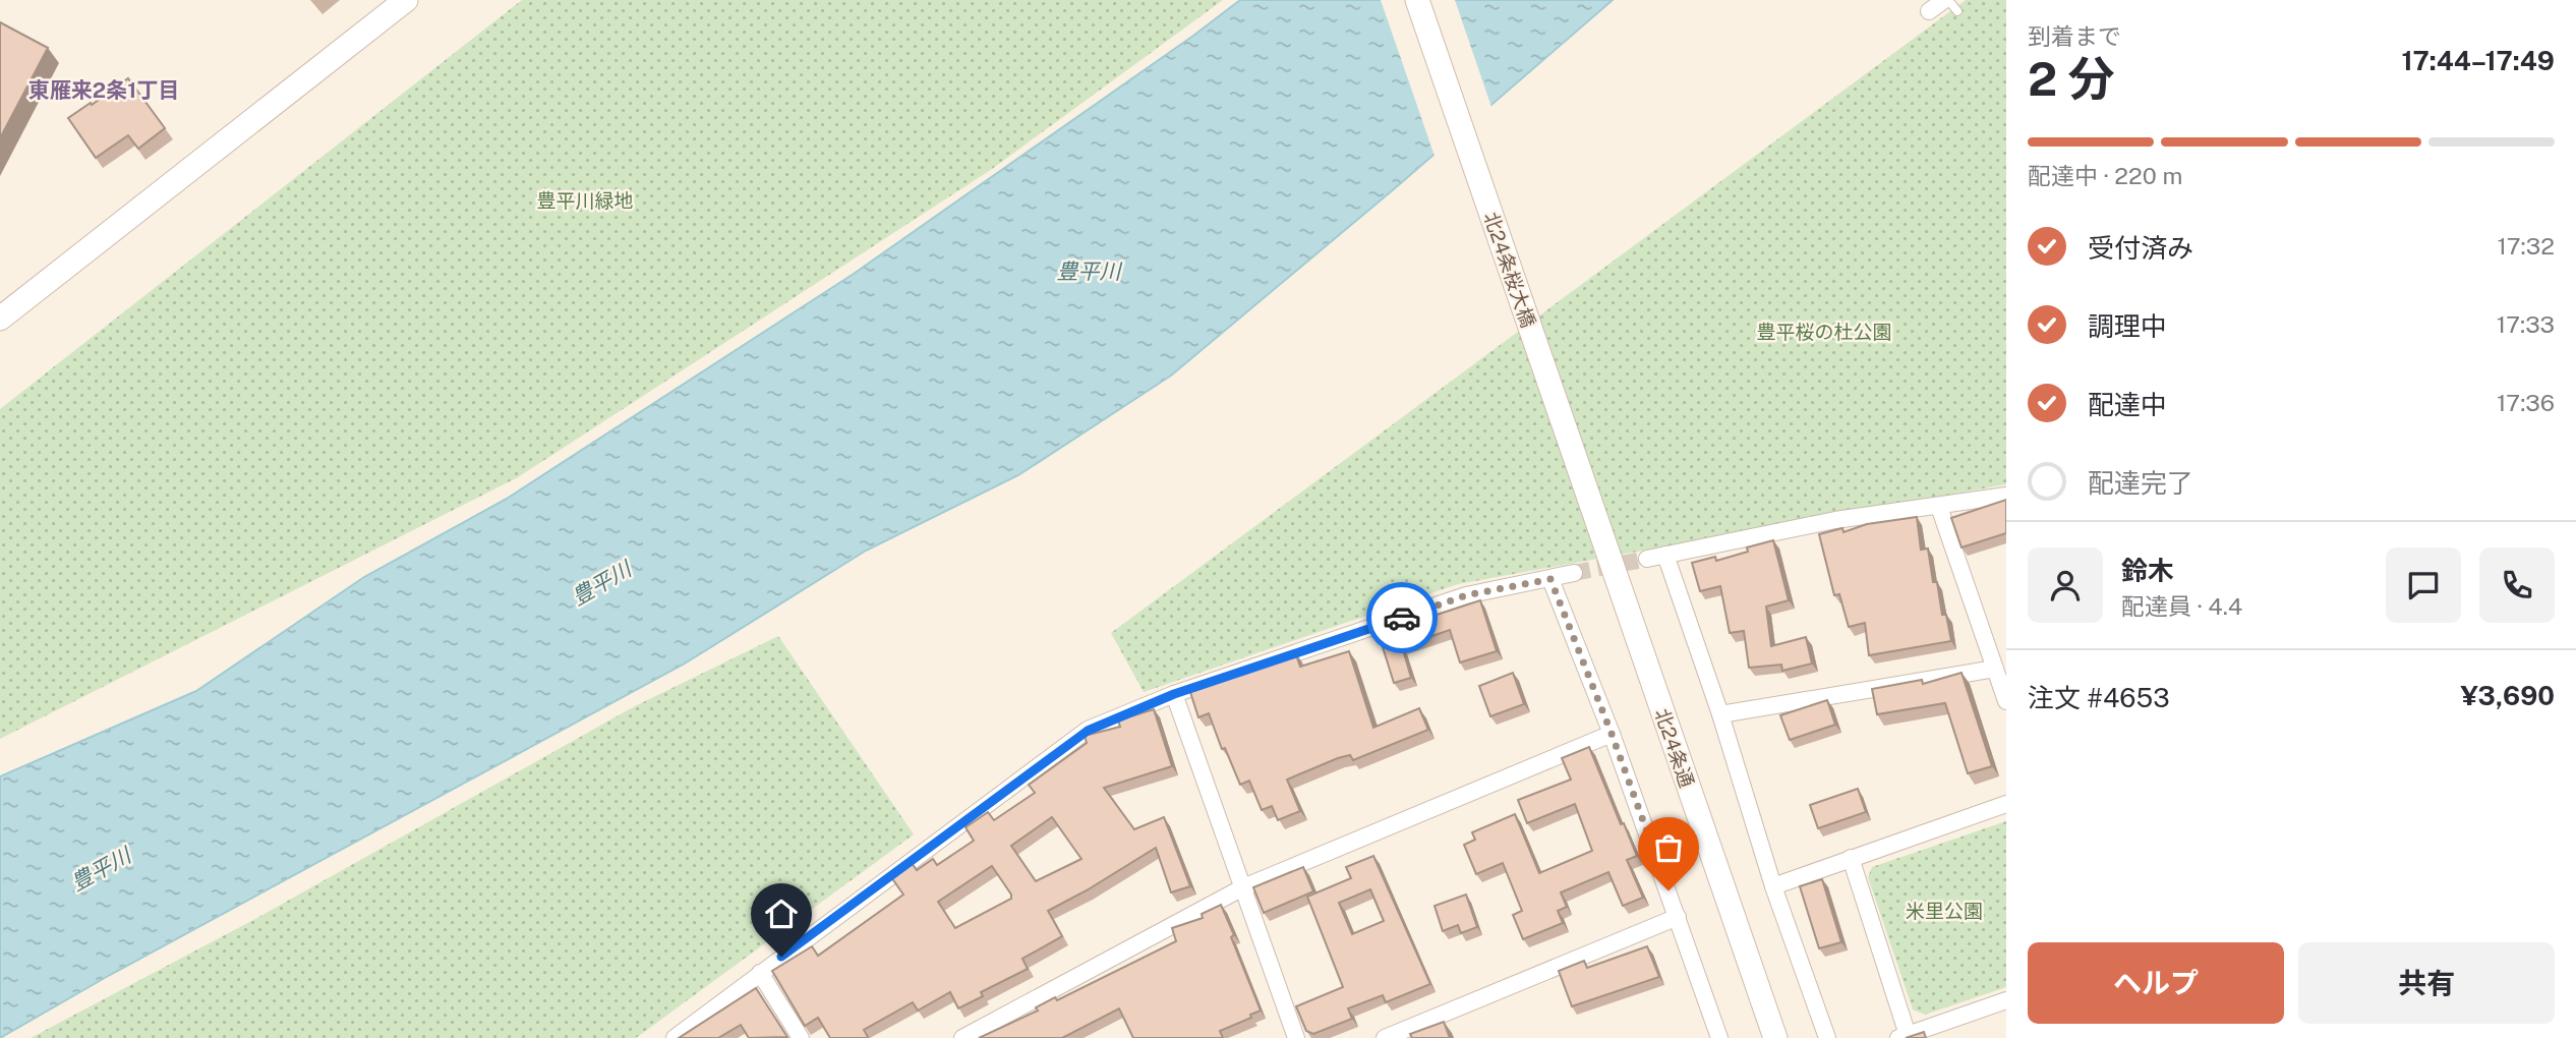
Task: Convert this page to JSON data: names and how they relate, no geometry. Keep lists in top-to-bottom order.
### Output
{
  "streets": {
    "street": ["北24条桜大橋", "北24条通"]
  },
  "crossings": [
    ["北24条桜大橋", "北24条通"]
  ],
  "districts": ["東雁来2条1丁目"],
  "water": ["豊平川"],
  "parks": ["豊平川緑地", "豊平桜の杜公園", "米里公園"],
  "page": {
    "heading": ["2 分", "到着まで", "17:44–17:49"],
    "panel": [
      "鈴木",
      "配達員 · 4.4",
      "注文 #4653",
      "¥3,690"
    ],
    "bar": "配達中 · 220 m",
    "list": [
      ["受付済み", "17:32"],
      ["調理中", "17:33"],
      ["配達中", "17:36"],
      "配達完了"
    ],
    "buttons": ["ヘルプ", "共有"]
  }
}
